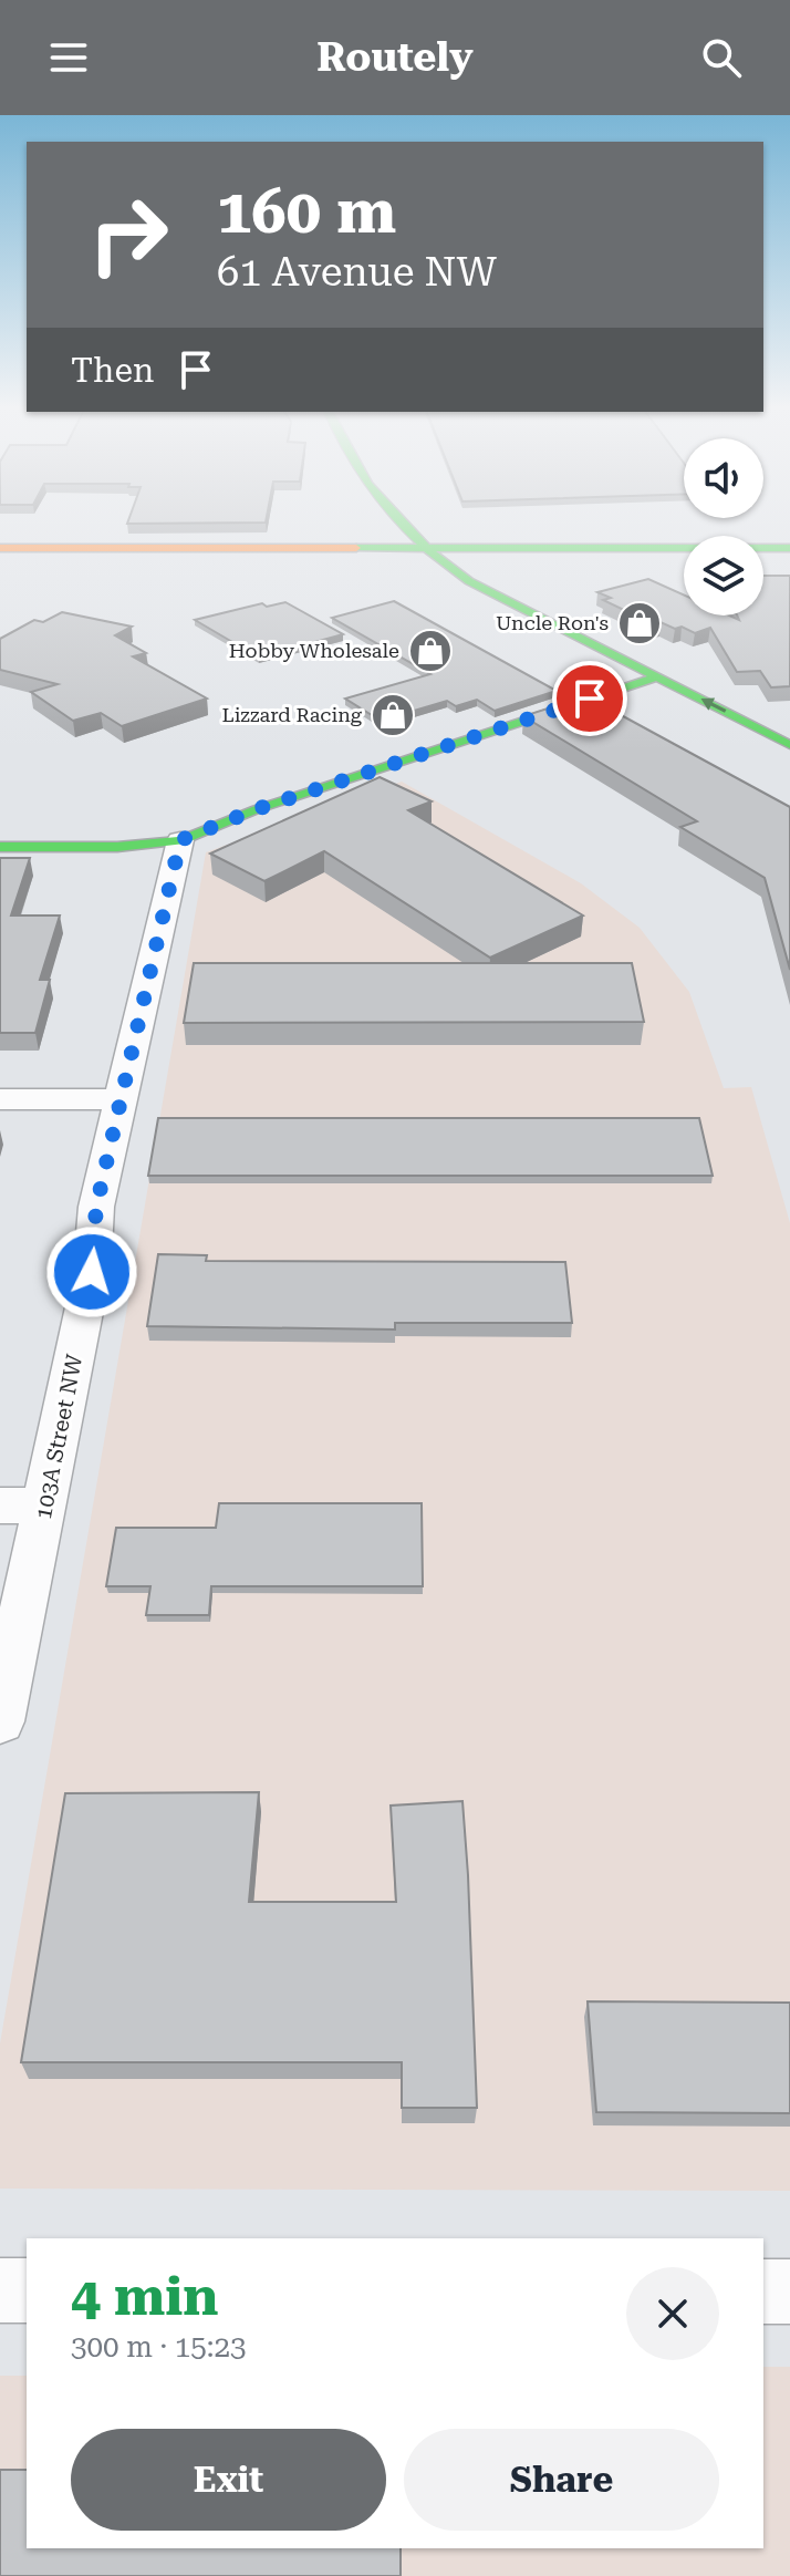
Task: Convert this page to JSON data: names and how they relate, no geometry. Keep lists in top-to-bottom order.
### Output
{
  "streets": {
    "street": ["103A Street NW"]
  },
  "places": {
    "shop": ["Uncle Ron's", "Hobby Wholesale", "Lizzard Racing"]
  },
  "page": {
    "header": "Routely",
    "turn": ["160 m", "61 Avenue NW"],
    "then": "Then",
    "heading": ["4 min", "300 m · 15:23"],
    "buttons": ["Exit", "Share"]
  }
}
